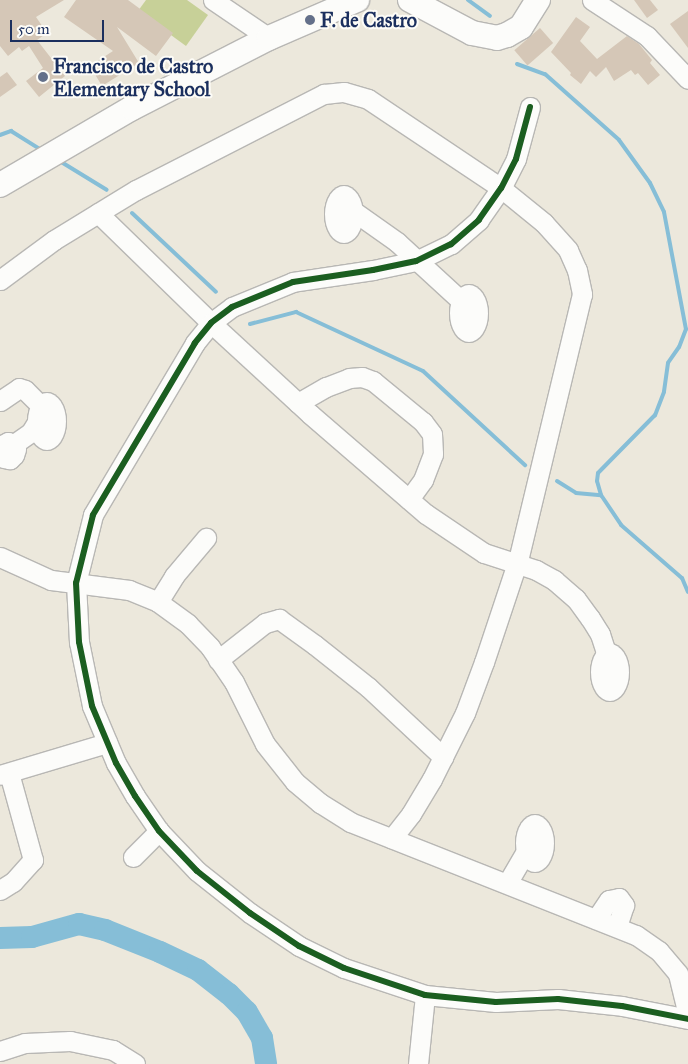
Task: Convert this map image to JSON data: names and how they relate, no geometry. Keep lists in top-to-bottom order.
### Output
{
  "places": ["F. de Castro", "Francisco de Castro Elementary School"],
  "scale_bar": "50 m"
}
